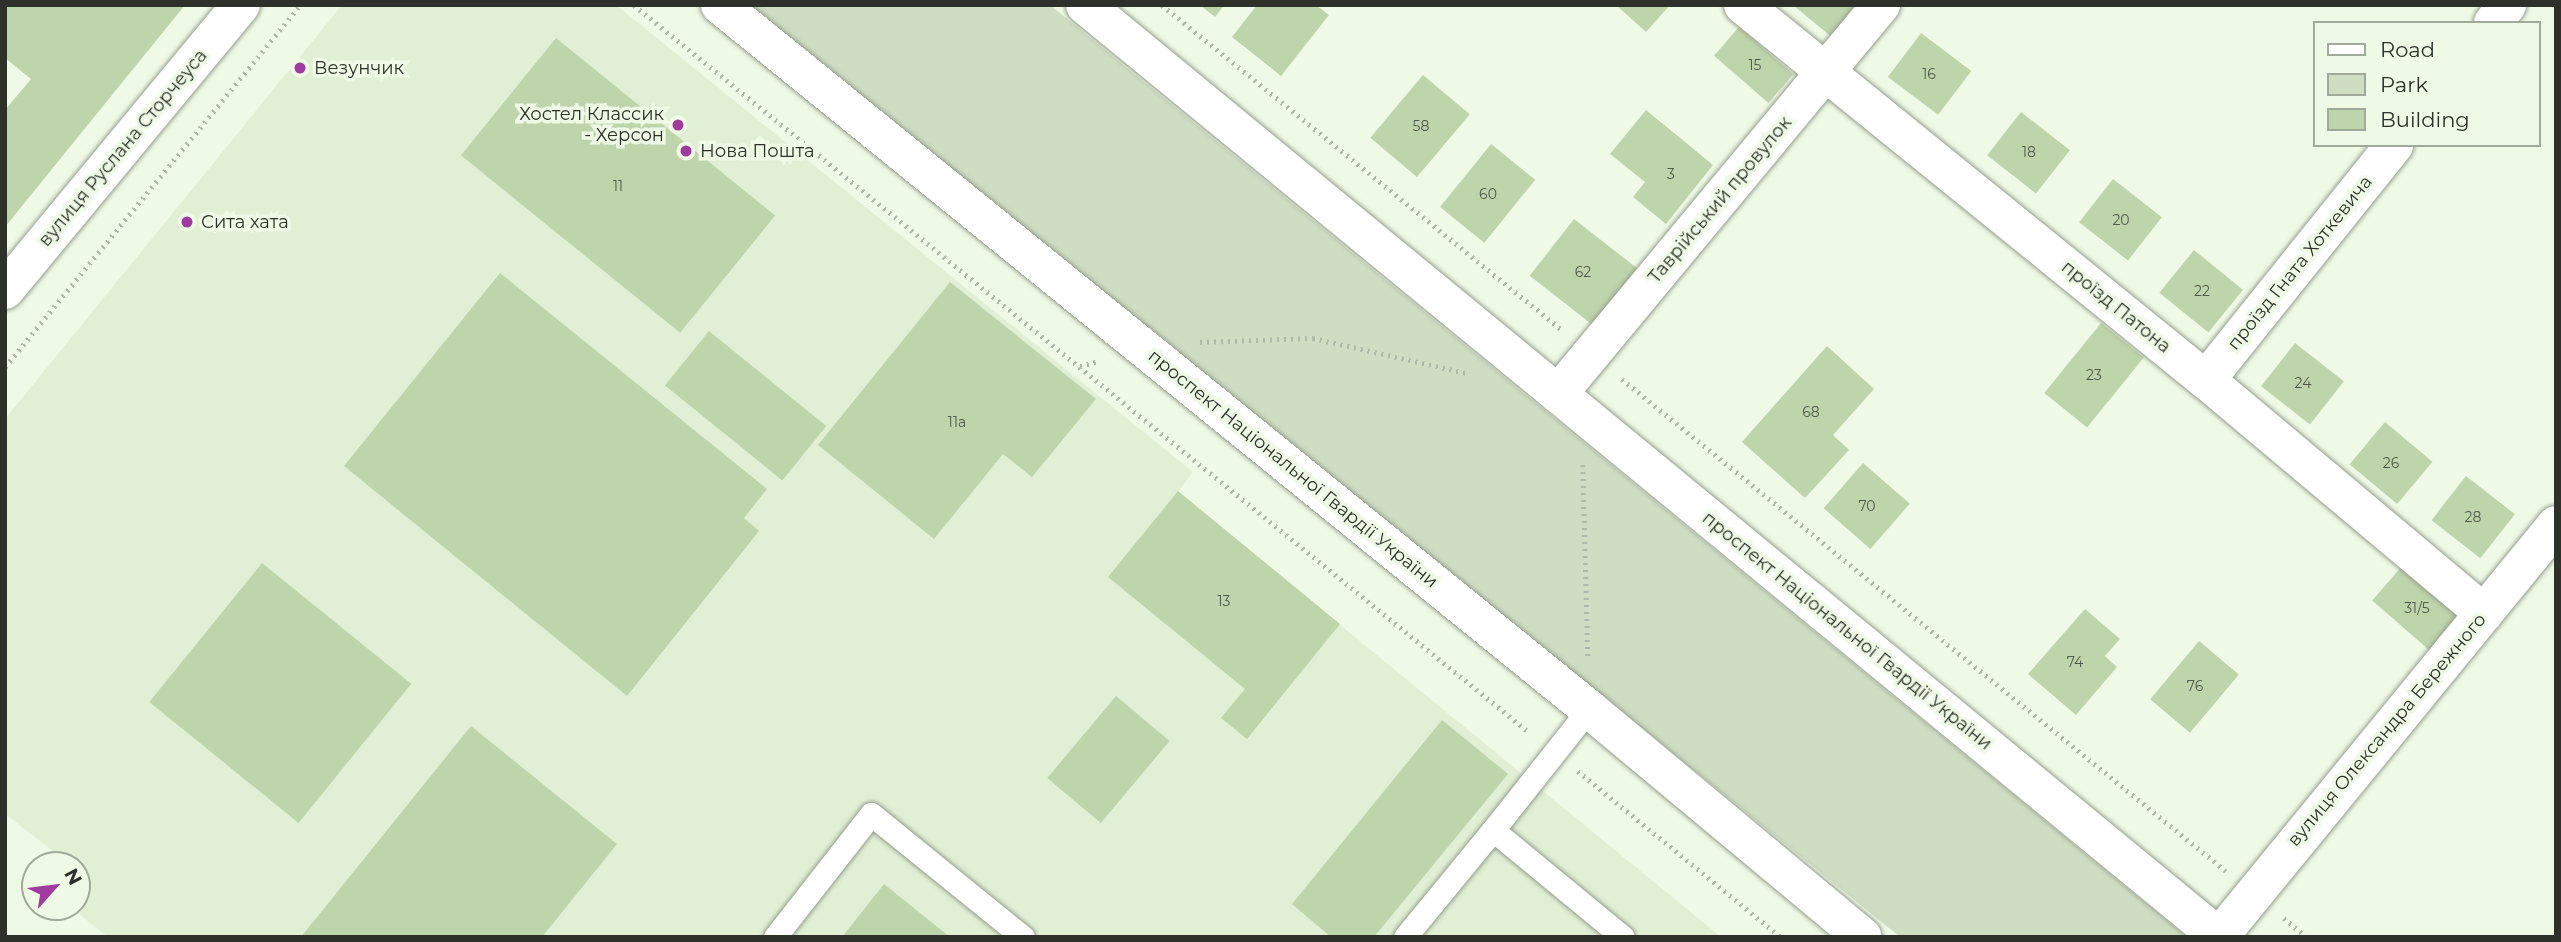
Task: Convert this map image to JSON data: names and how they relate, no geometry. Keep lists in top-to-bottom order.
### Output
{
  "streets": {
    "street": [
      "вулиця Руслана Сторчеуса",
      "Таврійський провулок",
      "проїзд Гната Хоткевича",
      "проїзд Патона",
      "проспект Національної Гвардії України",
      "вулиця Олександра Бережного"
    ]
  },
  "crossings": [
    ["Таврійський провулок", "проїзд Патона"],
    ["Таврійський провулок", "проспект Національної Гвардії України"],
    ["проїзд Гната Хоткевича", "проїзд Патона"],
    ["проїзд Патона", "вулиця Олександра Бережного"],
    ["проспект Національної Гвардії України", "вулиця Олександра Бережного"]
  ],
  "places": [
    "Везунчик",
    "Хостел Классик - Херсон",
    "Нова Пошта",
    "Сита хата"
  ],
  "house_numbers": [
    "15",
    "16",
    "58",
    "18",
    "3",
    "11",
    "60",
    "20",
    "62",
    "22",
    "23",
    "24",
    "68",
    "11а",
    "26",
    "70",
    "28",
    "13",
    "31/5",
    "74",
    "76"
  ],
  "legend": ["Road", "Park", "Building"],
  "north": "top right"
}
